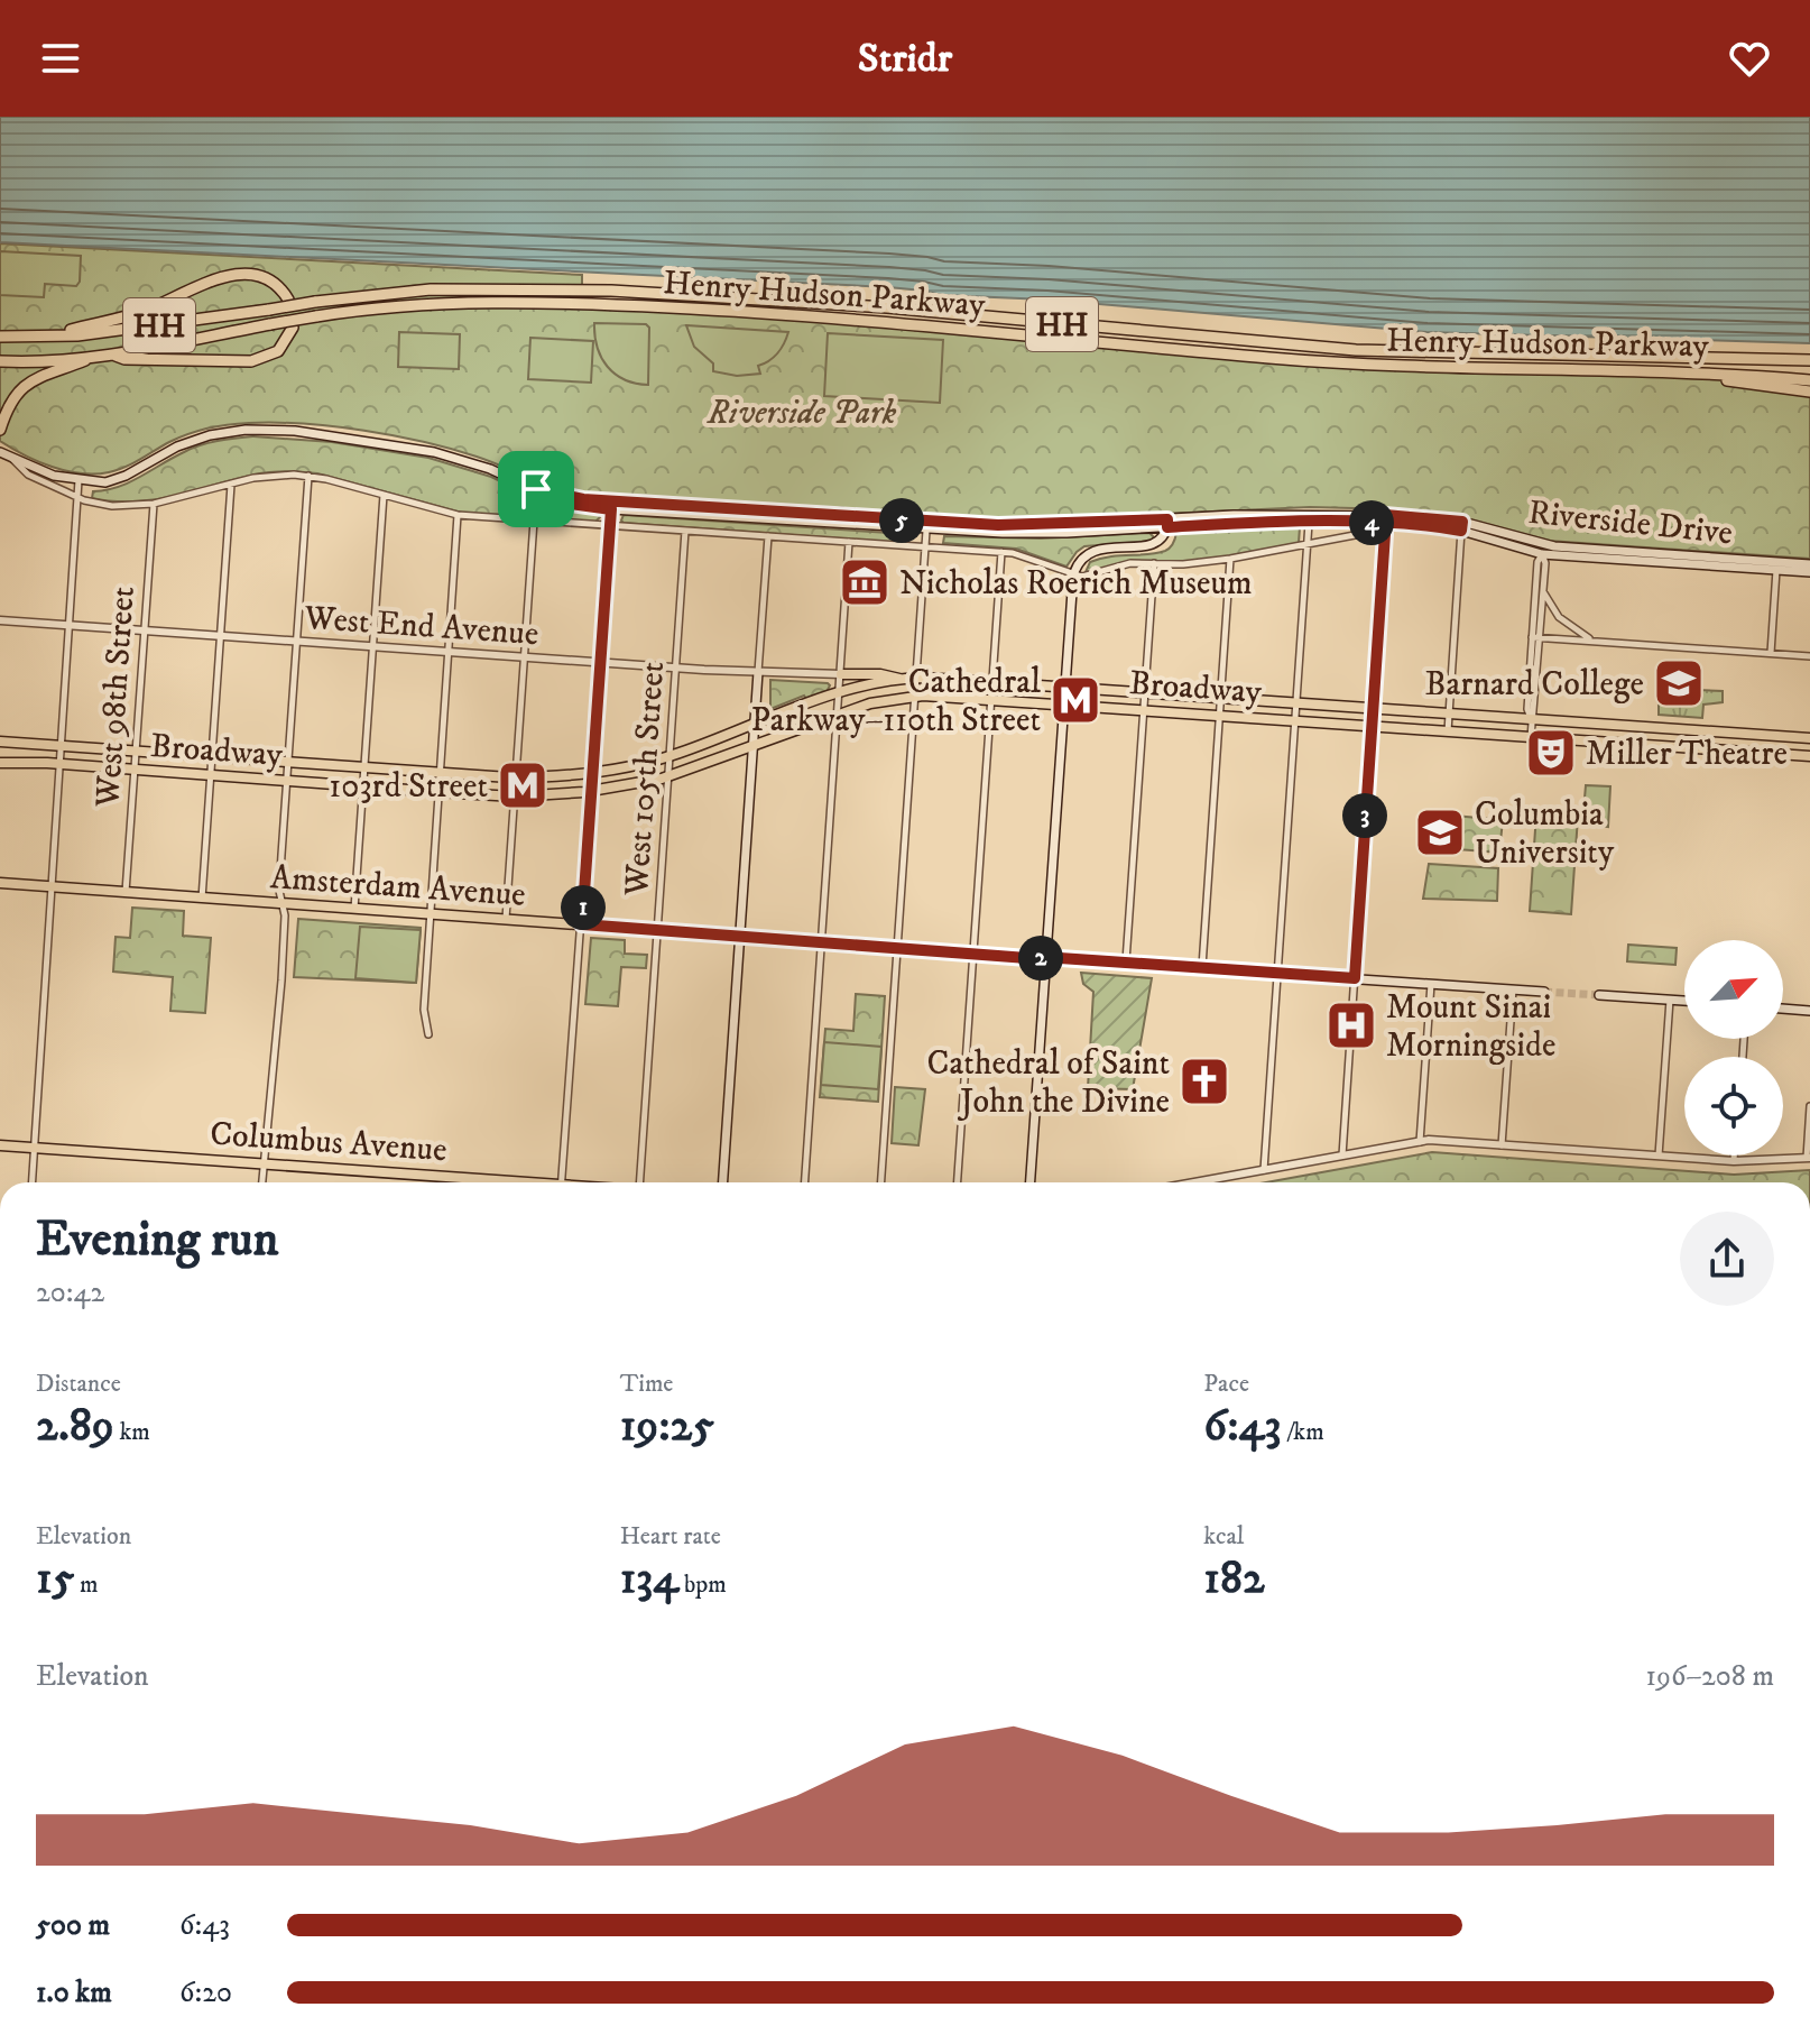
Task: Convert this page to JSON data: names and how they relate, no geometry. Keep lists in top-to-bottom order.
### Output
{
  "streets": {
    "highway": ["Henry Hudson Parkway", "HH"],
    "main road": [
      "Riverside Drive",
      "Broadway",
      "Amsterdam Avenue",
      "Columbus Avenue"
    ],
    "street": ["West End Avenue", "West 98th Street", "West 105th Street"]
  },
  "crossings": [
    ["Riverside Drive", "West 98th Street"],
    ["Riverside Drive", "West 105th Street"],
    ["West End Avenue", "West 98th Street"],
    ["West End Avenue", "West 105th Street"],
    ["Broadway", "West 98th Street"],
    ["Broadway", "West 105th Street"],
    ["West 98th Street", "Amsterdam Avenue"],
    ["West 105th Street", "Amsterdam Avenue"]
  ],
  "parks": ["Riverside Park"],
  "places": {
    "museum": ["Nicholas Roerich Museum"],
    "school or university": ["Barnard College", "Columbia University"],
    "metro station": ["Cathedral Parkway–110th Street", "103rd Street"],
    "theatre": ["Miller Theatre"],
    "hospital": ["Mount Sinai Morningside"],
    "church": ["Cathedral of Saint John the Divine"]
  },
  "north": "top right",
  "page": {
    "header": "Stridr",
    "pins": [
      "5",
      "4",
      "3",
      "1",
      "2"
    ],
    "heading": ["Evening run", "20:42"],
    "stats": [
      ["Distance", "2.89 km"],
      ["Time", "19:25"],
      ["Pace", "6:43 /km"],
      ["Elevation", "15 m"],
      ["Heart rate", "134 bpm"],
      ["kcal", "182"]
    ],
    "chart": ["Elevation", "196–208 m"],
    "list": [
      {
        "name": "500 m",
        "note": "6:43"
      },
      {
        "name": "1.0 km",
        "note": "6:20"
      }
    ]
  }
}
